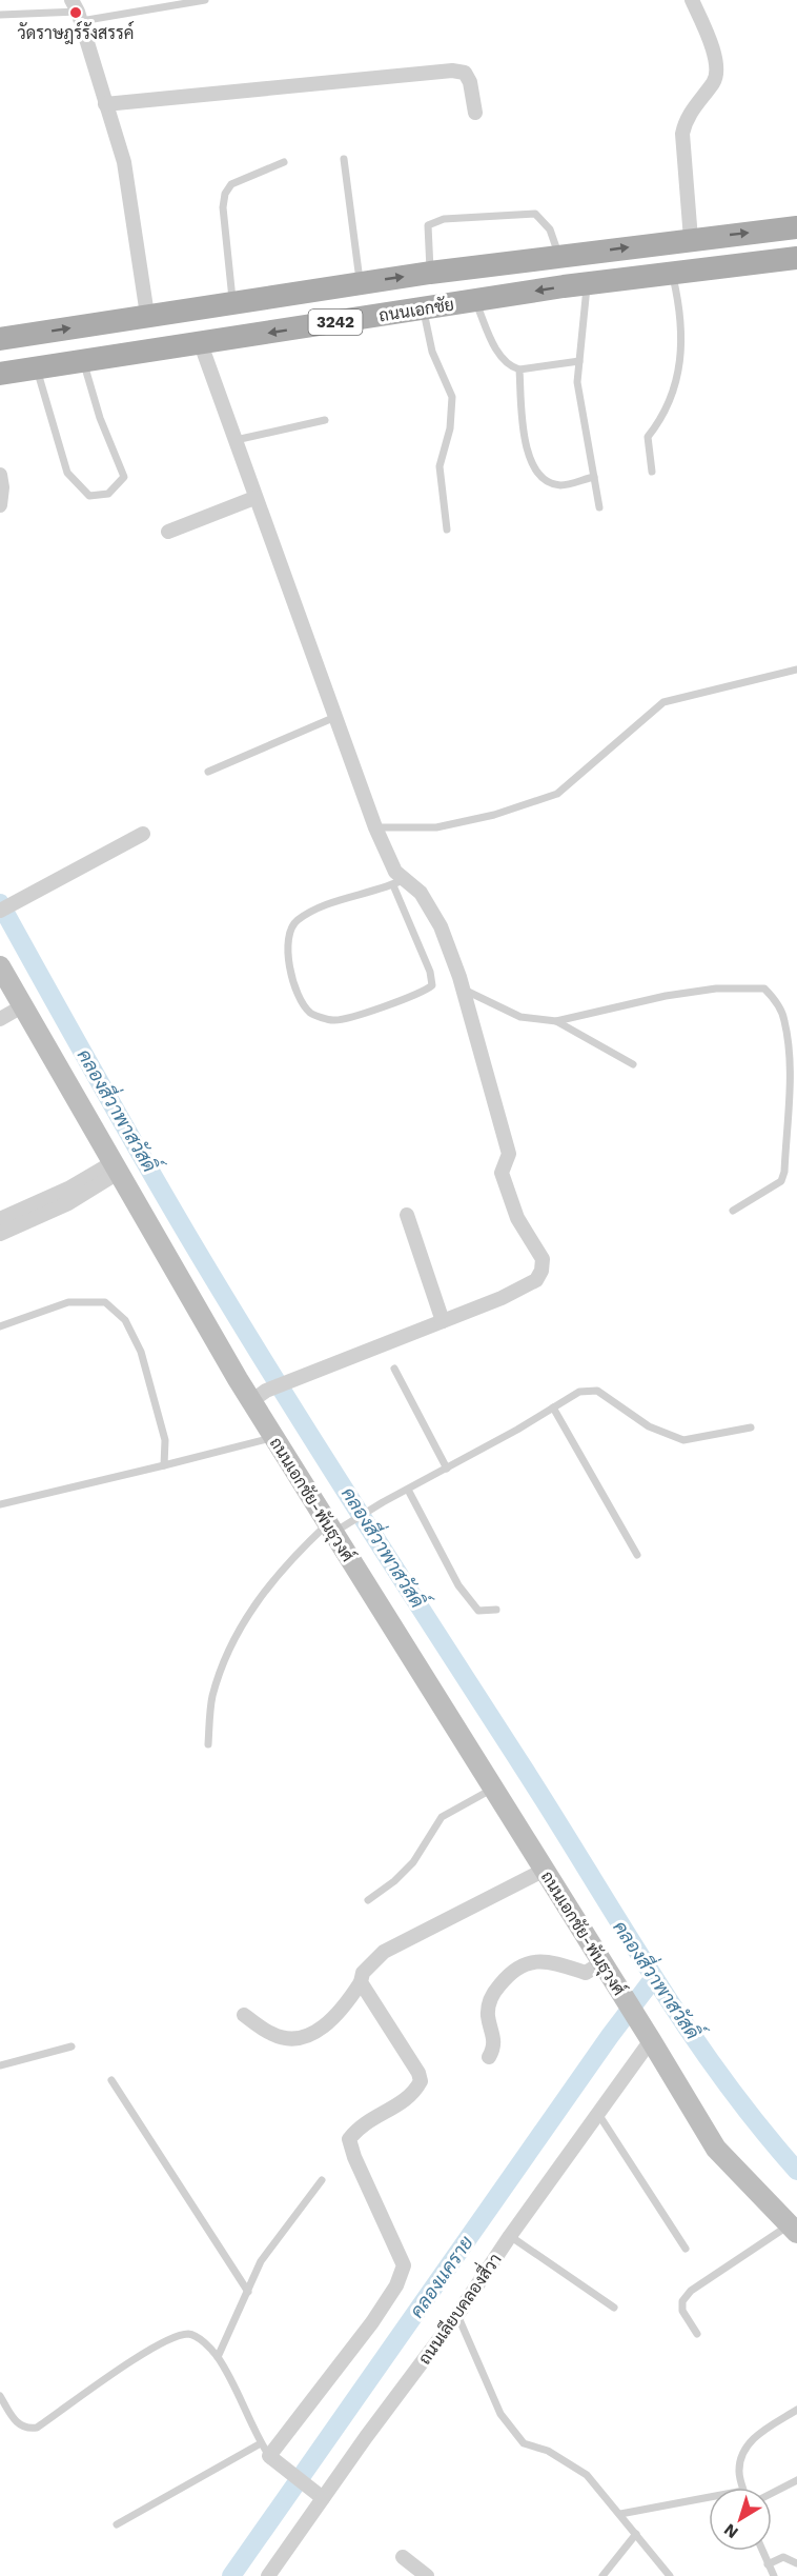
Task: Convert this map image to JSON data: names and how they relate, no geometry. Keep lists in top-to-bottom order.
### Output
{
  "streets": {
    "main road": ["ถนนเอกชัย", "3242"],
    "street": ["ถนนเอกชัย-พันธุวงศ์", "ถนนเลียบคลองสี่วา"]
  },
  "crossings": [
    ["ถนนเอกชัย-พันธุวงศ์", "ถนนเลียบคลองสี่วา"]
  ],
  "water": ["คลองสี่วาพาสวัสดิ์", "คลองเเคราย"],
  "places": ["วัดราษฎร์รังสรรค์"],
  "north": "bottom left"
}
